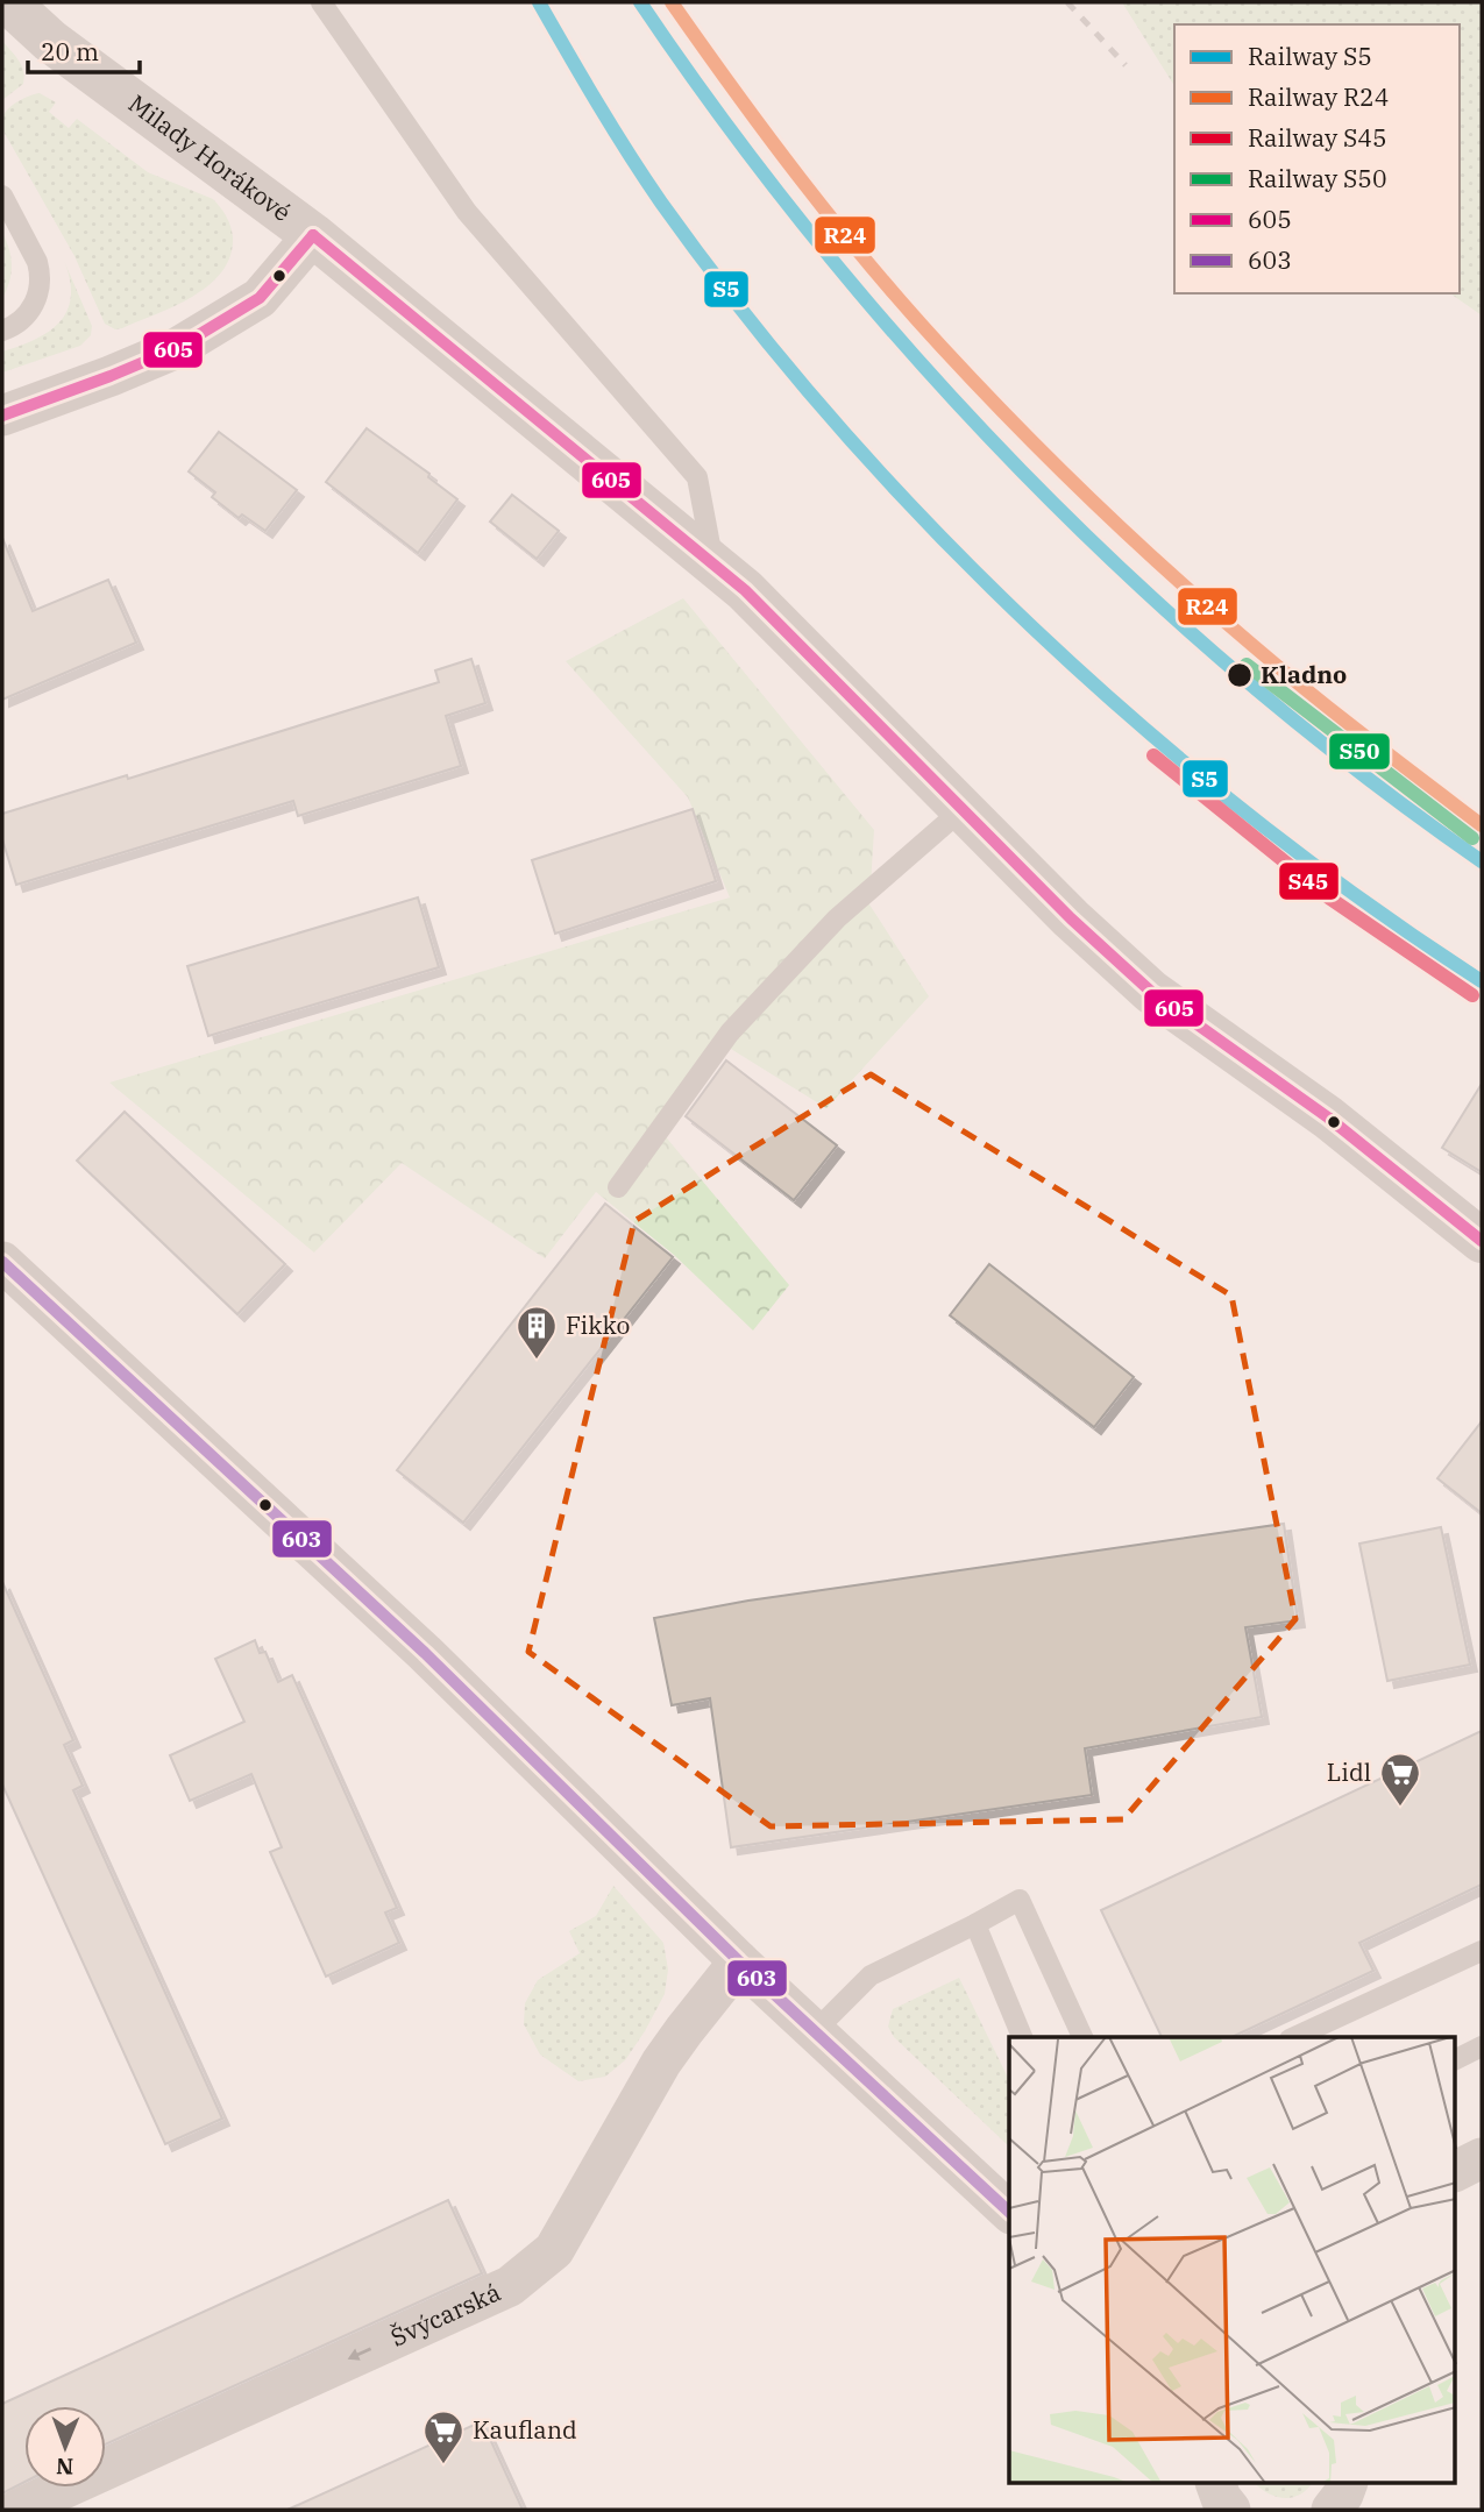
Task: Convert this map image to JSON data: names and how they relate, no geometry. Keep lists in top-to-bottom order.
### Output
{
  "streets": {
    "street": ["Milady Horákové", "Švýcarská"]
  },
  "one_way": ["Švýcarská"],
  "places": {
    "other": ["Kladno"],
    "building": ["Fikko"],
    "supermarket": ["Lidl", "Kaufland"]
  },
  "lines": [
    "rail line S5",
    "rail line R24",
    "transit line 605",
    "rail line S50",
    "rail line S45",
    "transit line 603"
  ],
  "legend": [
    "Railway S5",
    "Railway R24",
    "Railway S45",
    "Railway S50",
    "605",
    "603"
  ],
  "scale_bar": "20 m",
  "north": "bottom"
}
